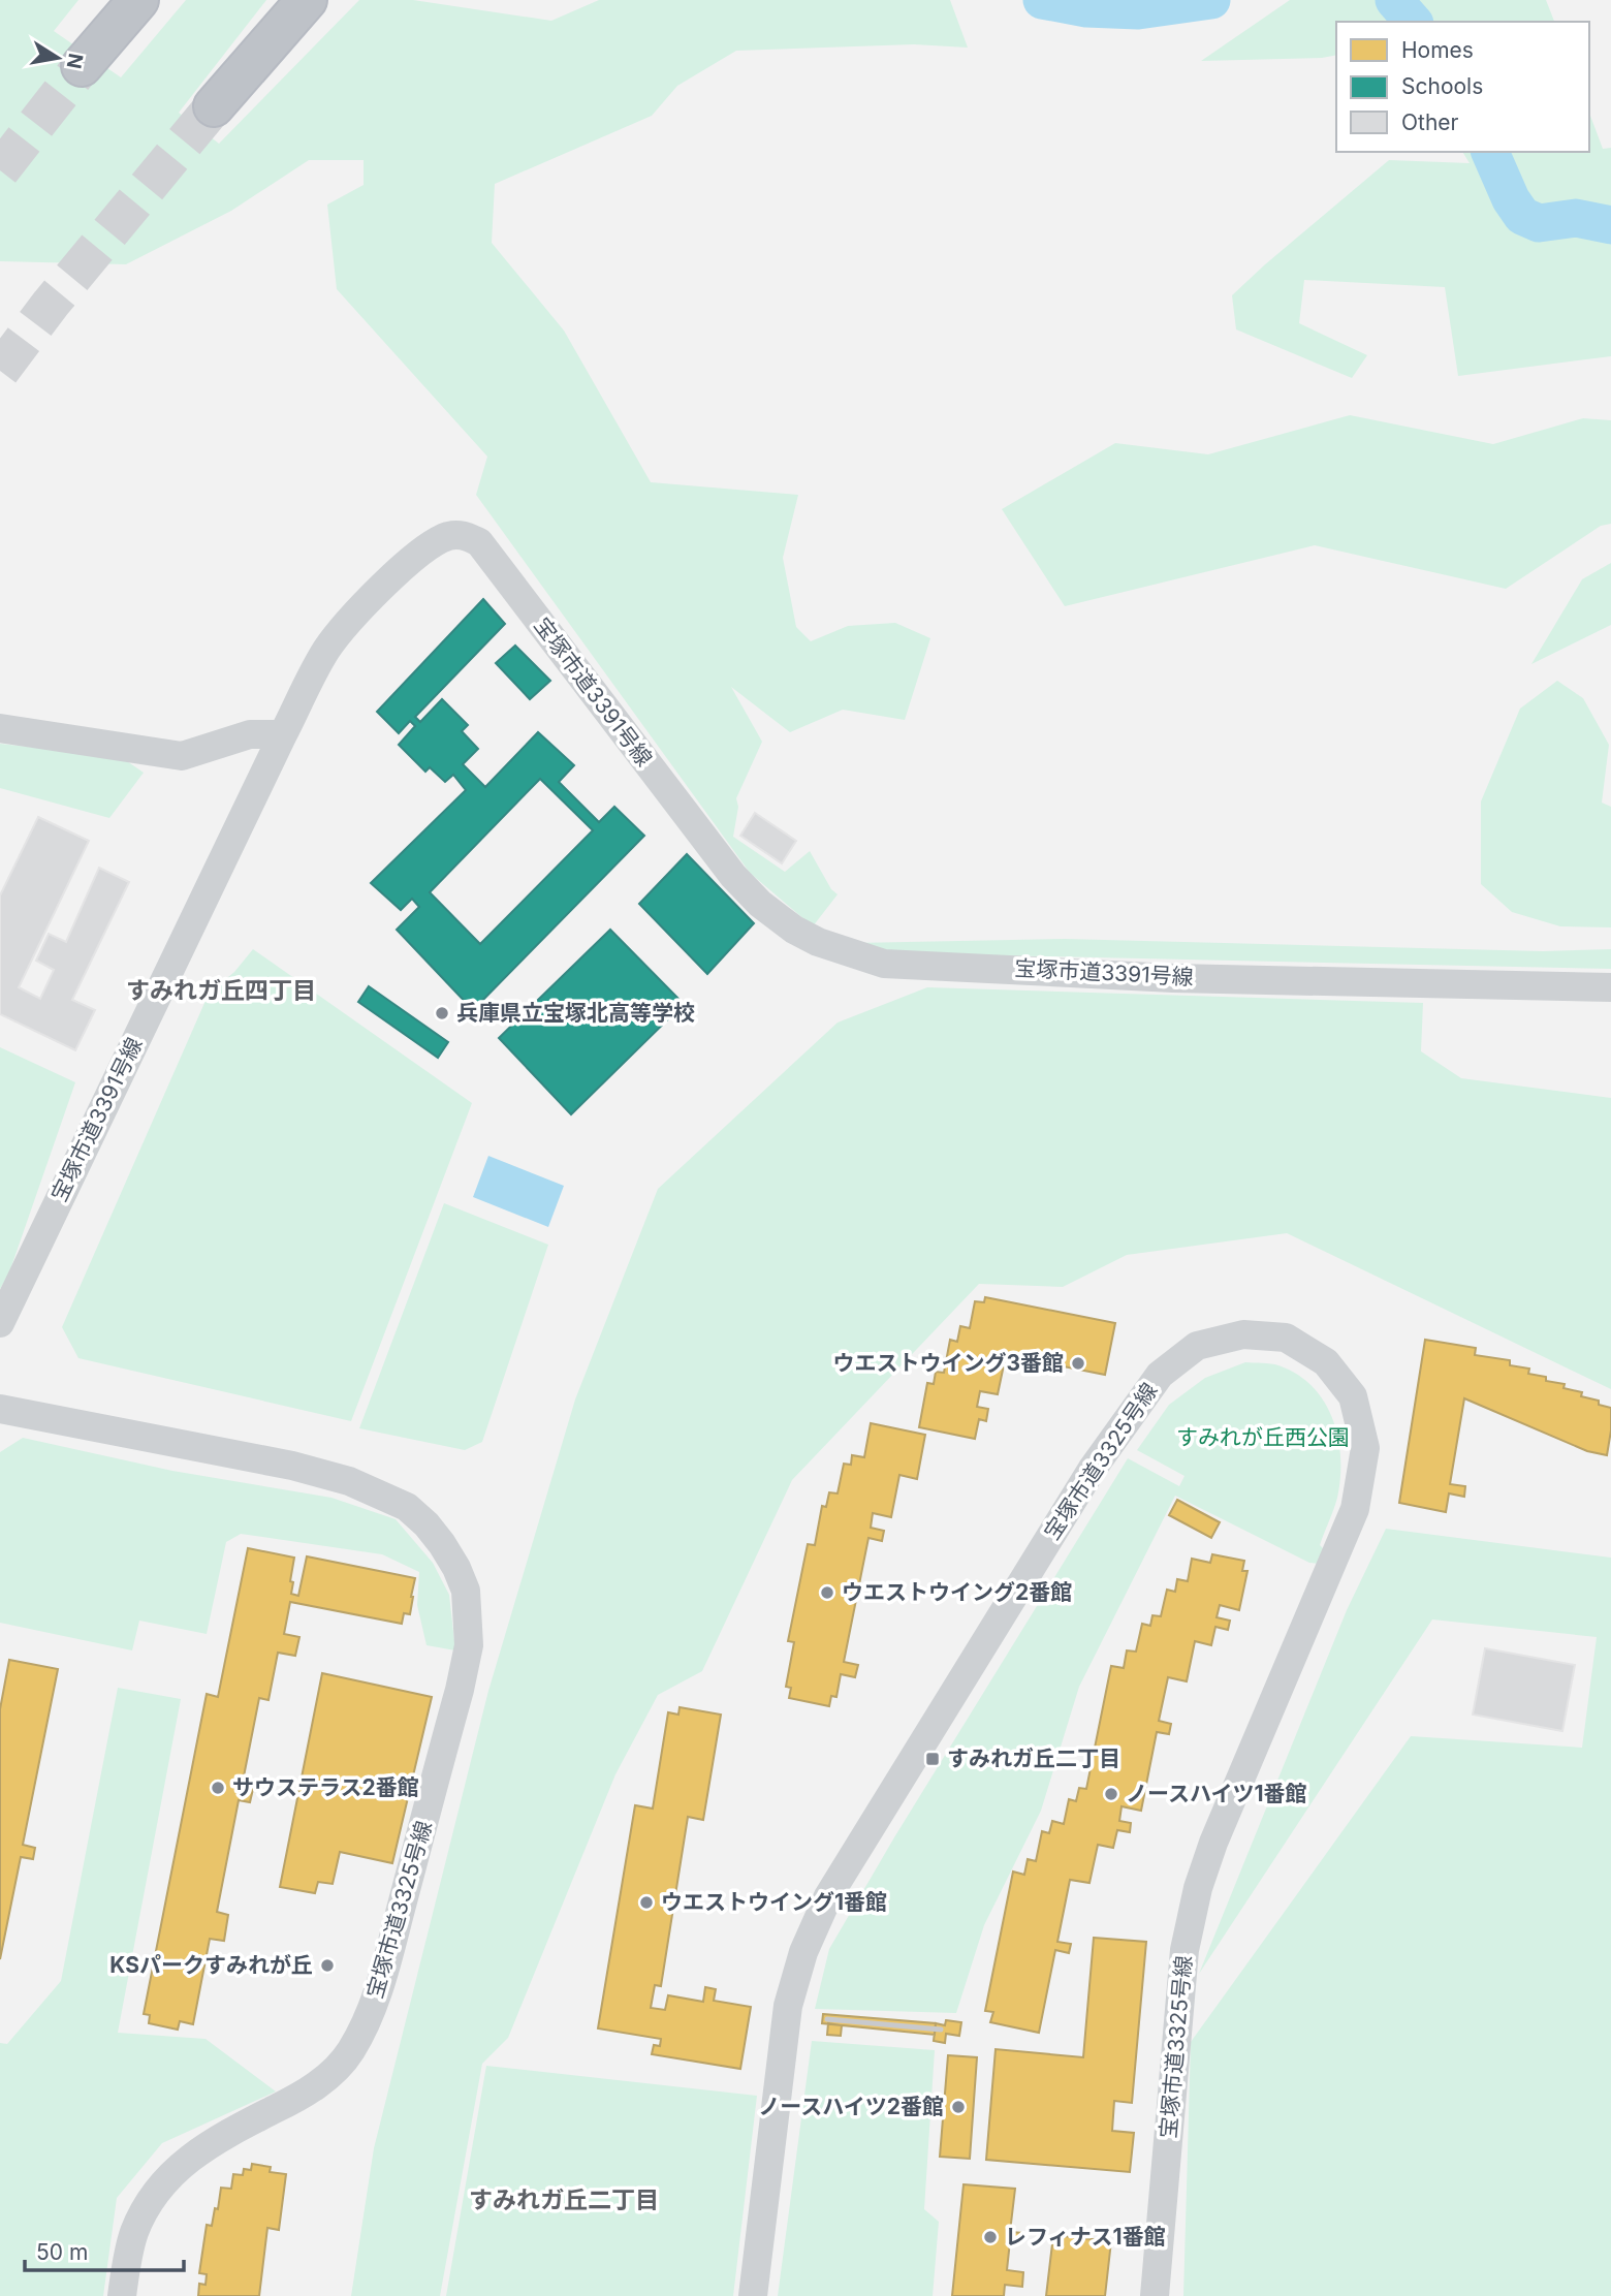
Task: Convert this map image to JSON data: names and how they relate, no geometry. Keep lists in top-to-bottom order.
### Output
{
  "streets": {
    "street": ["宝塚市道3391号線", "宝塚市道3325号線"]
  },
  "districts": ["すみれガ丘四丁目", "すみれガ丘二丁目"],
  "parks": ["すみれが丘西公園"],
  "places": {
    "other": [
      "兵庫県立宝塚北高等学校",
      "ウエストウイング3番館",
      "ウエストウイング2番館",
      "サウステラス2番館",
      "ノースハイツ1番館",
      "ウエストウイング1番館",
      "KSパークすみれが丘",
      "ノースハイツ2番館",
      "レフィナス1番館"
    ],
    "transit": ["すみれガ丘二丁目"]
  },
  "legend": ["Homes", "Schools", "Other"],
  "scale_bar": "50 m",
  "north": "right"
}
